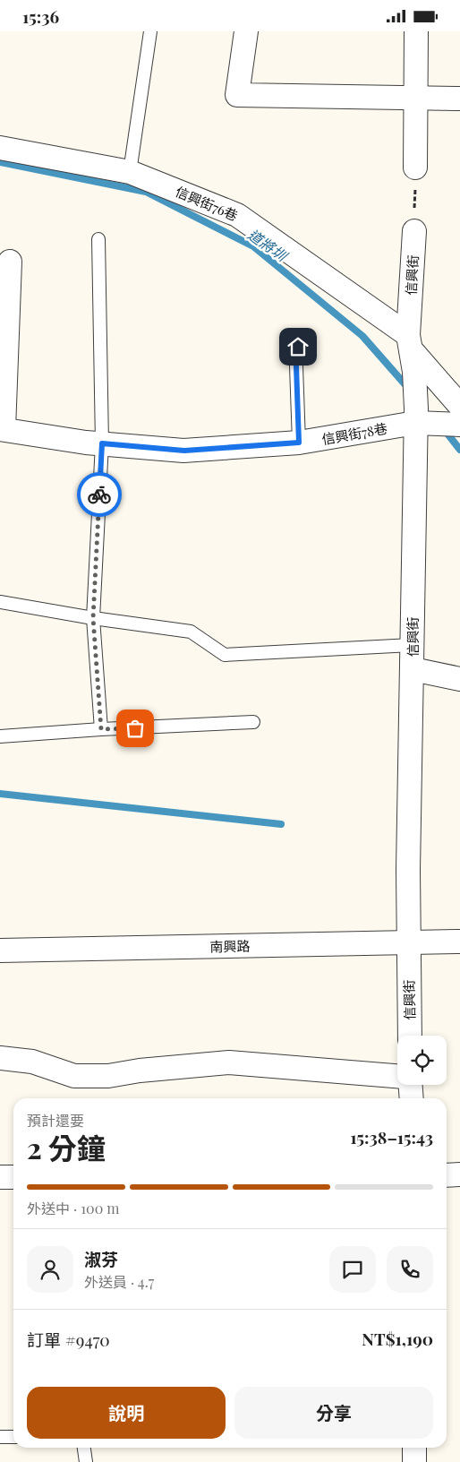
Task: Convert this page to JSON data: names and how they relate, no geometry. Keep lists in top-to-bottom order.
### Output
{
  "streets": {
    "street": [
      "信興街76巷",
      "信興街",
      "信興街78巷",
      "南興路"
    ]
  },
  "crossings": [
    ["信興街76巷", "信興街"],
    ["信興街76巷", "信興街78巷"],
    ["信興街", "信興街78巷"],
    ["信興街", "南興路"]
  ],
  "water": ["道將圳"],
  "page": {
    "status": "15:36",
    "heading": ["2 分鐘", "預計還要", "15:38–15:43"],
    "panel": [
      "淑芬",
      "外送員 · 4.7",
      "訂單 #9470",
      "NT$1,190"
    ],
    "bar": "外送中 · 100 m",
    "buttons": ["說明", "分享"]
  }
}
